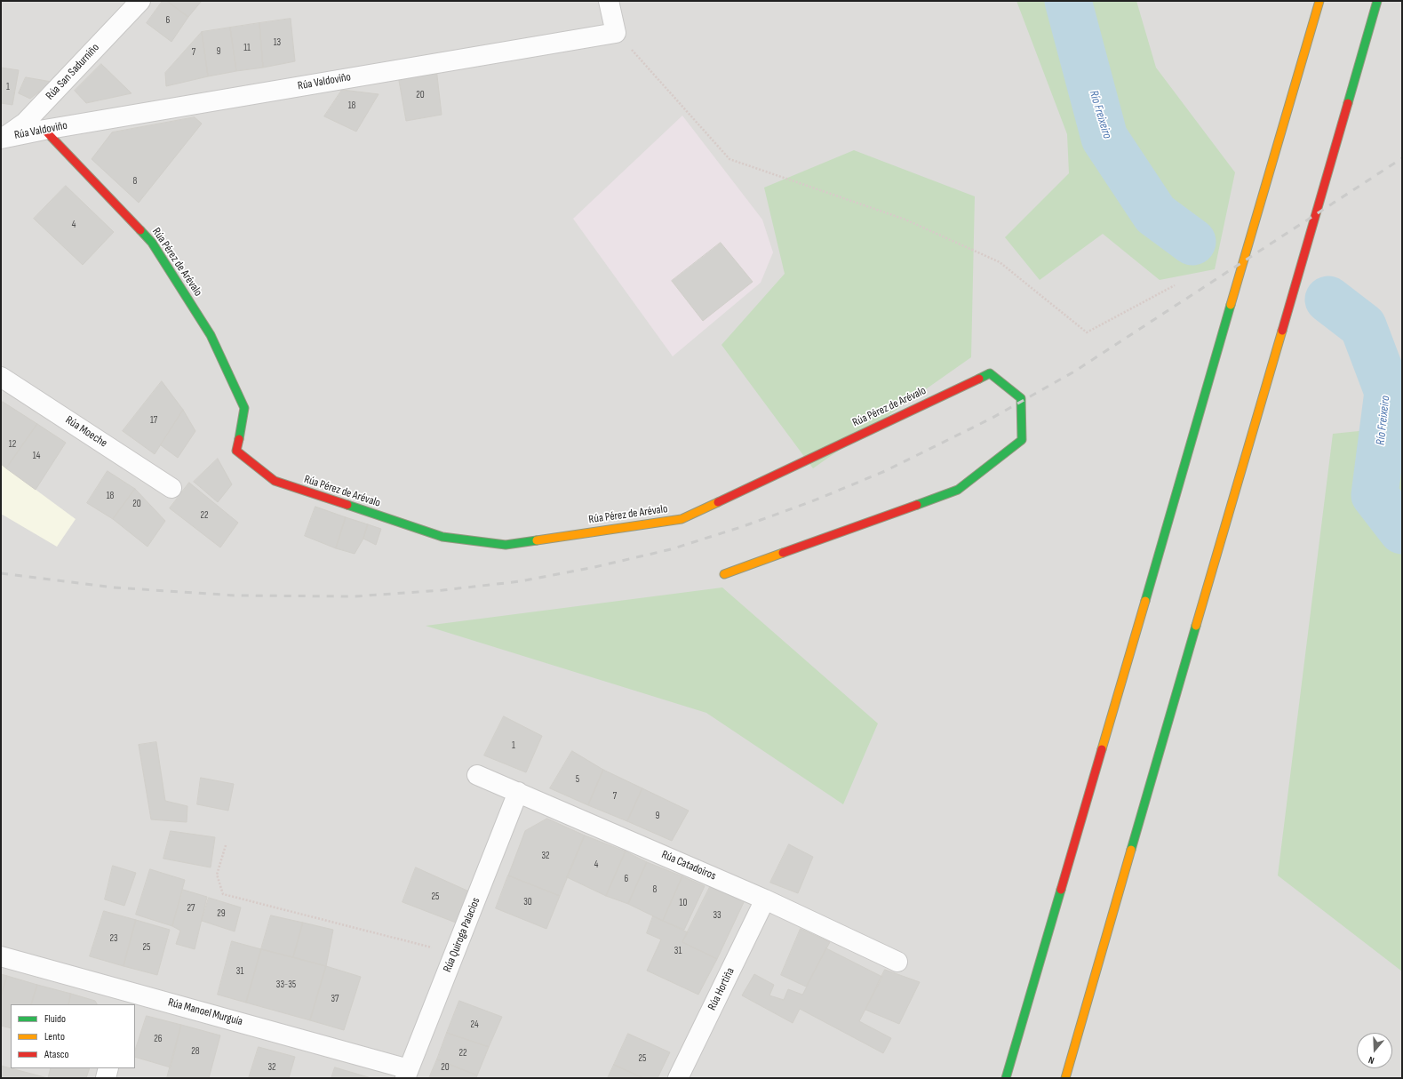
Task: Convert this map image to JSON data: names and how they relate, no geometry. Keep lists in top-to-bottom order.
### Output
{
  "streets": {
    "main road": ["Rúa Pérez de Arévalo"],
    "street": [
      "Rúa San Sadurniño",
      "Rúa Valdoviño",
      "Rúa Moeche",
      "Rúa Catadoiros",
      "Rúa Quiroga Palacios",
      "Rúa Hortiña",
      "Rúa Manoel Murguía"
    ]
  },
  "crossings": [
    ["Rúa San Sadurniño", "Rúa Valdoviño"],
    ["Rúa Valdoviño", "Rúa Pérez de Arévalo"],
    ["Rúa Catadoiros", "Rúa Quiroga Palacios"],
    ["Rúa Catadoiros", "Rúa Hortiña"],
    ["Rúa Quiroga Palacios", "Rúa Manoel Murguía"]
  ],
  "water": ["Río Freixeiro"],
  "house_numbers": [
    "6",
    "13",
    "11",
    "9",
    "7",
    "1",
    "20",
    "18",
    "8",
    "4",
    "17",
    "12",
    "14",
    "18",
    "20",
    "22",
    "1",
    "5",
    "7",
    "9",
    "32",
    "4",
    "6",
    "8",
    "25",
    "30",
    "10",
    "27",
    "29",
    "33",
    "23",
    "25",
    "31",
    "31",
    "33-35",
    "37",
    "24",
    "26",
    "28",
    "22",
    "25",
    "32",
    "20"
  ],
  "legend": ["Fluido", "Lento", "Atasco"],
  "north": "bottom"
}
